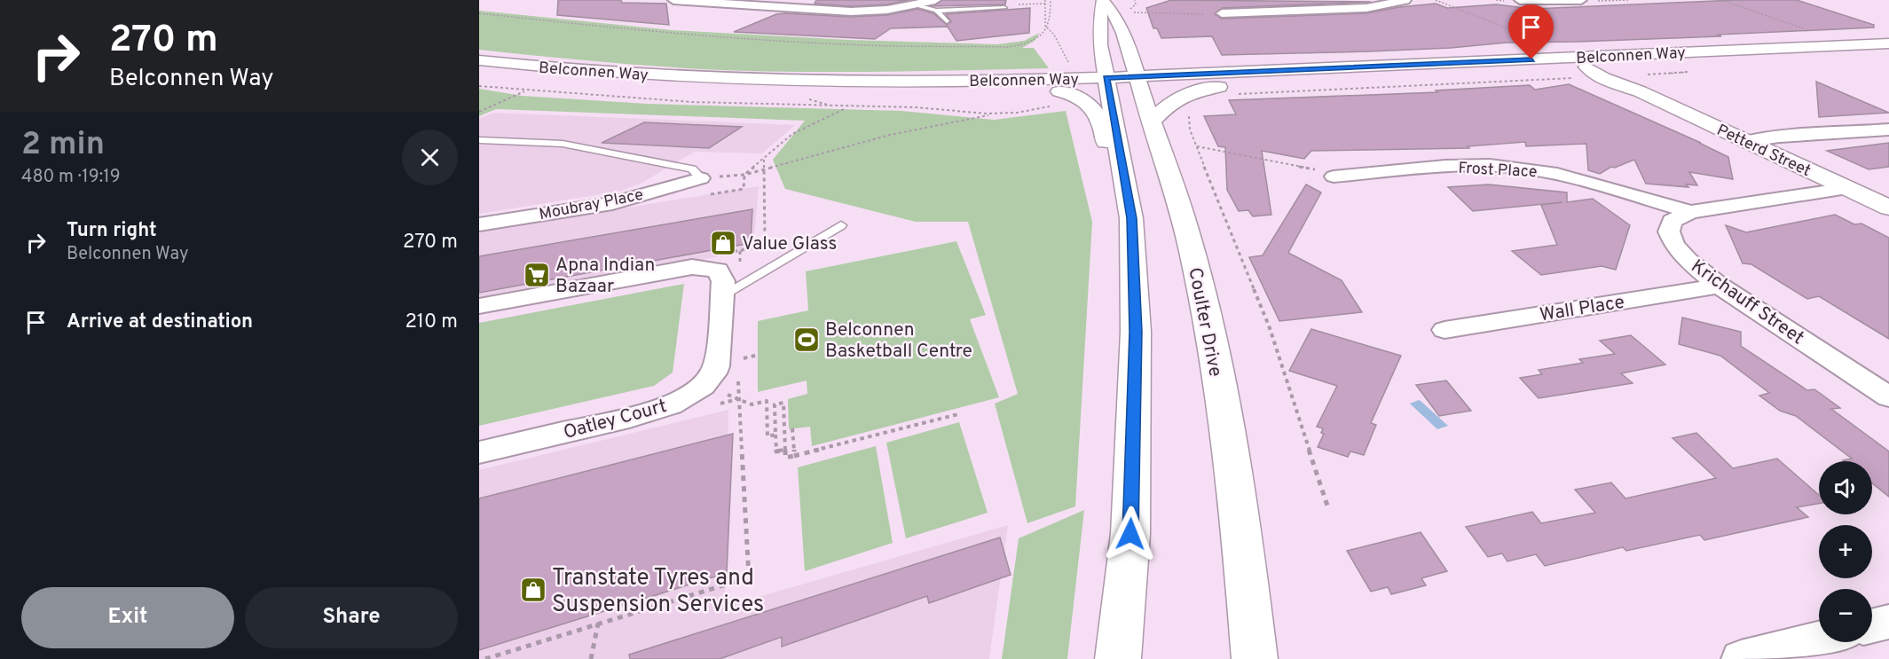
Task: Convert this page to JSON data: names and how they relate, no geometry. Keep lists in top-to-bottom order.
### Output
{
  "streets": {
    "main road": ["Belconnen Way", "Petterd Street", "Coulter Drive"],
    "street": [
      "Frost Place",
      "Moubray Place",
      "Krichauff Street",
      "Wall Place",
      "Oatley Court"
    ]
  },
  "crossings": [
    ["Belconnen Way", "Petterd Street"],
    ["Belconnen Way", "Coulter Drive"],
    ["Petterd Street", "Krichauff Street"],
    ["Frost Place", "Krichauff Street"],
    ["Krichauff Street", "Wall Place"]
  ],
  "places": {
    "shop": ["Value Glass", "Transtate Tyres and Suspension Services"],
    "supermarket": ["Apna Indian Bazaar"],
    "sports": ["Belconnen Basketball Centre"]
  },
  "page": {
    "turn": ["270 m", "Belconnen Way"],
    "heading": ["2 min", "480 m · 19:19"],
    "list": [
      {
        "name": "Turn right",
        "note": "Belconnen Way",
        "value": "270 m"
      },
      {
        "name": "Arrive at destination",
        "value": "210 m"
      }
    ],
    "map_buttons": ["+", "−"],
    "buttons": ["Exit", "Share"]
  }
}
